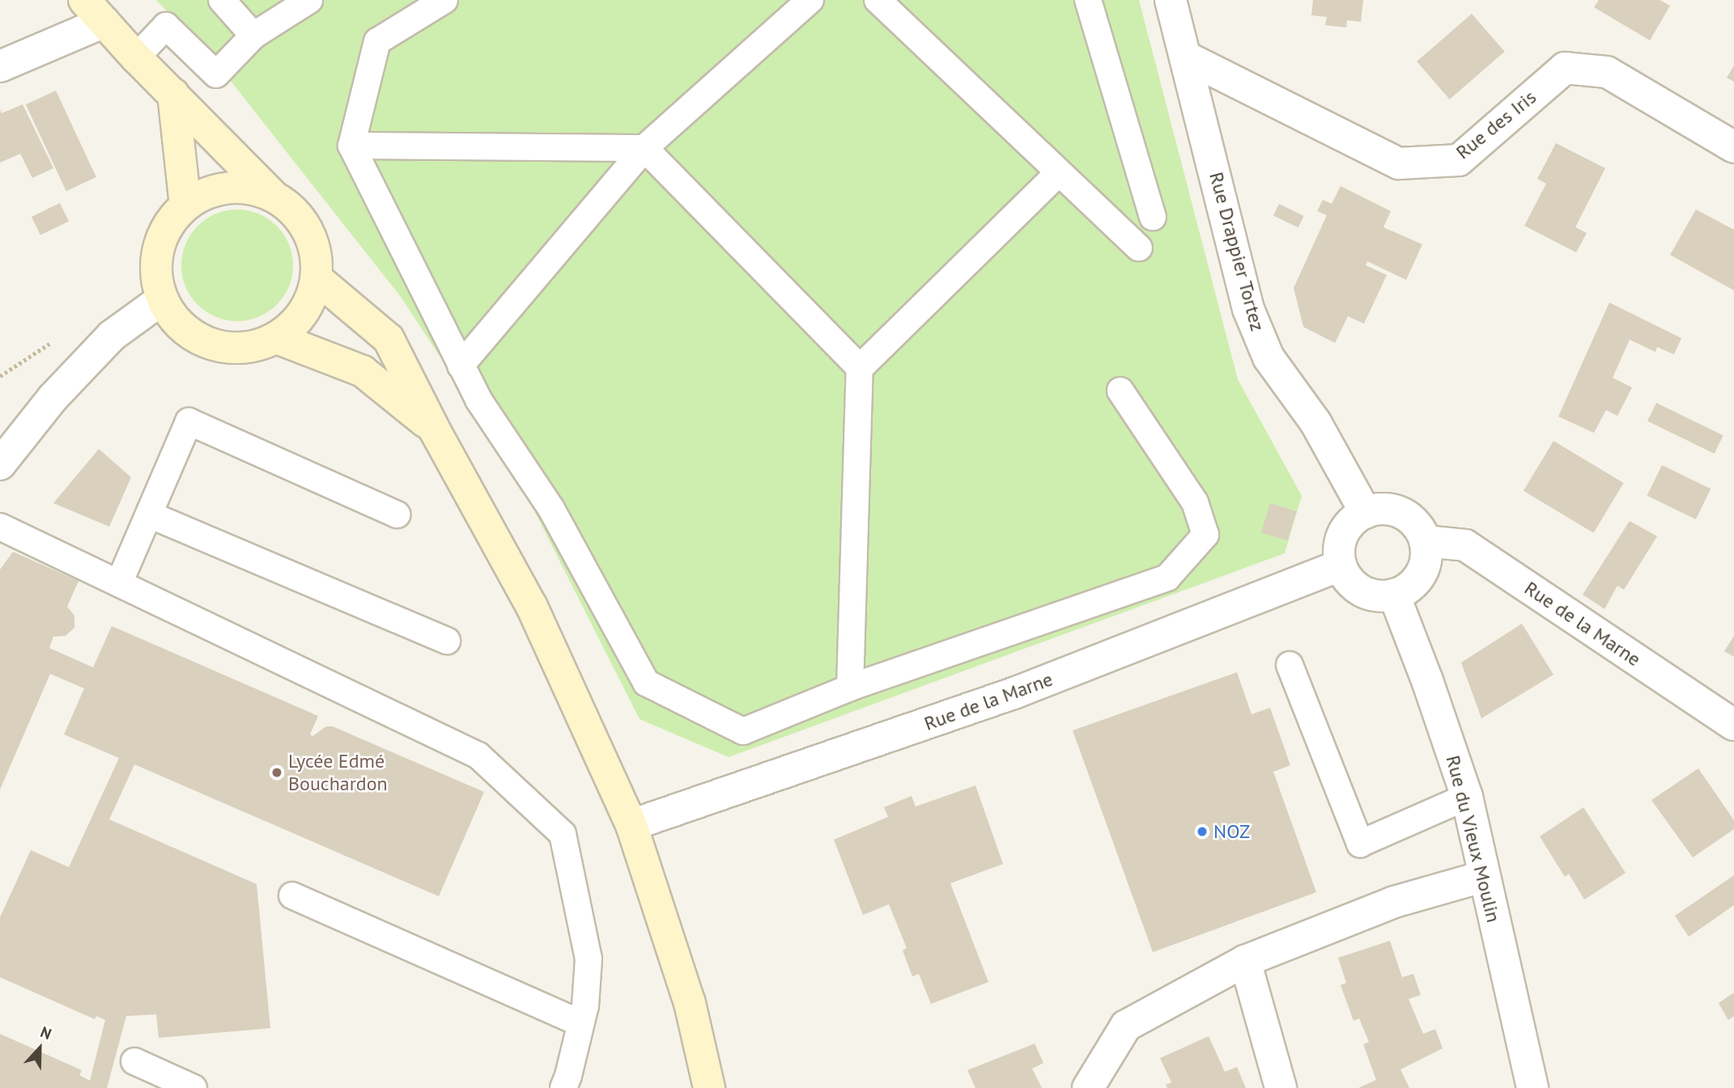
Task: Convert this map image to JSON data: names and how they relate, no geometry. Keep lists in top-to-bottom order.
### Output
{
  "streets": {
    "street": [
      "Rue des Iris",
      "Rue Drappier Tortez",
      "Rue de la Marne",
      "Rue du Vieux Moulin"
    ]
  },
  "crossings": [
    ["Rue des Iris", "Rue Drappier Tortez"],
    ["Rue Drappier Tortez", "Rue de la Marne"],
    ["Rue Drappier Tortez", "Rue du Vieux Moulin"],
    ["Rue de la Marne", "Rue du Vieux Moulin"]
  ],
  "places": ["Lycée Edmé Bouchardon", "NOZ"],
  "north": "top"
}
